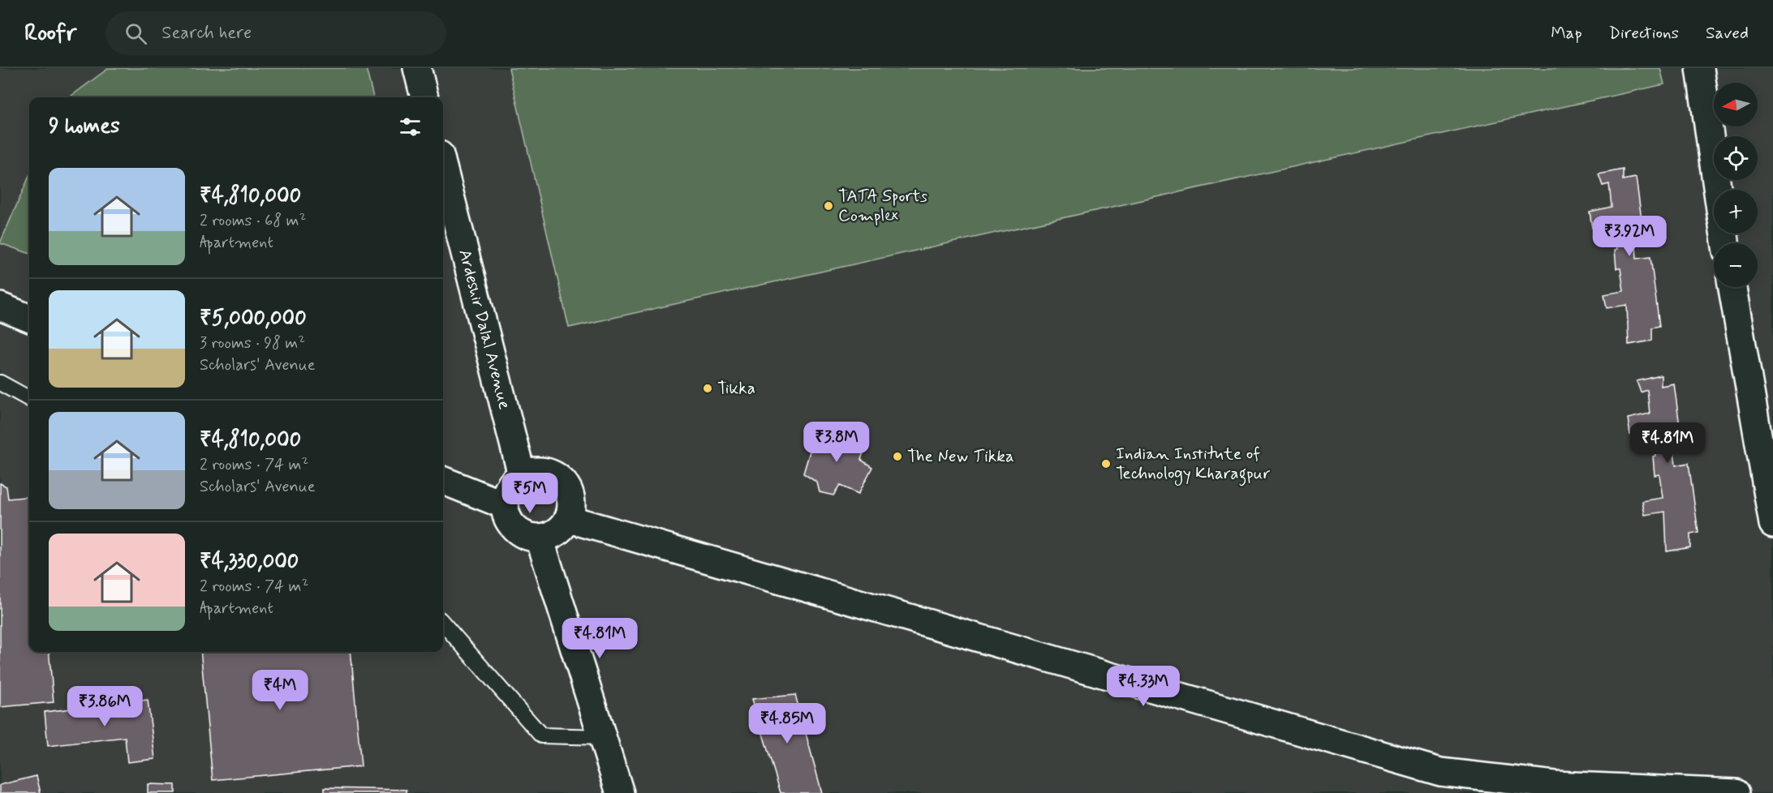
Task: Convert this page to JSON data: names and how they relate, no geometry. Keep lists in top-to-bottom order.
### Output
{
  "streets": {
    "street": ["Ardeshir Dalal Avenue"]
  },
  "places": [
    "TATA Sports Complex",
    "Tikka",
    "The New Tikka",
    "Indian Institute of Technology Kharagpur"
  ],
  "north": "left",
  "page": {
    "header": "Roofr",
    "search": "Search here",
    "nav": ["Map", "Directions", "Saved"],
    "map_buttons": ["+", "−"],
    "heading": "9 homes",
    "list": [
      {
        "name": "₹4,810,000",
        "note": "2 rooms · 68 m² · Apartment"
      },
      {
        "name": "₹5,000,000",
        "note": "3 rooms · 98 m² · Scholars' Avenue"
      },
      {
        "name": "₹4,810,000",
        "note": "2 rooms · 74 m² · Scholars' Avenue"
      },
      {
        "name": "₹4,330,000",
        "note": "2 rooms · 74 m² · Apartment"
      }
    ],
    "price": [
      "₹3.92M",
      "₹3.8M",
      "₹4.81M",
      "₹5M",
      "₹4.81M",
      "₹4.33M",
      "₹4M",
      "₹3.86M",
      "₹4.85M"
    ]
  }
}
